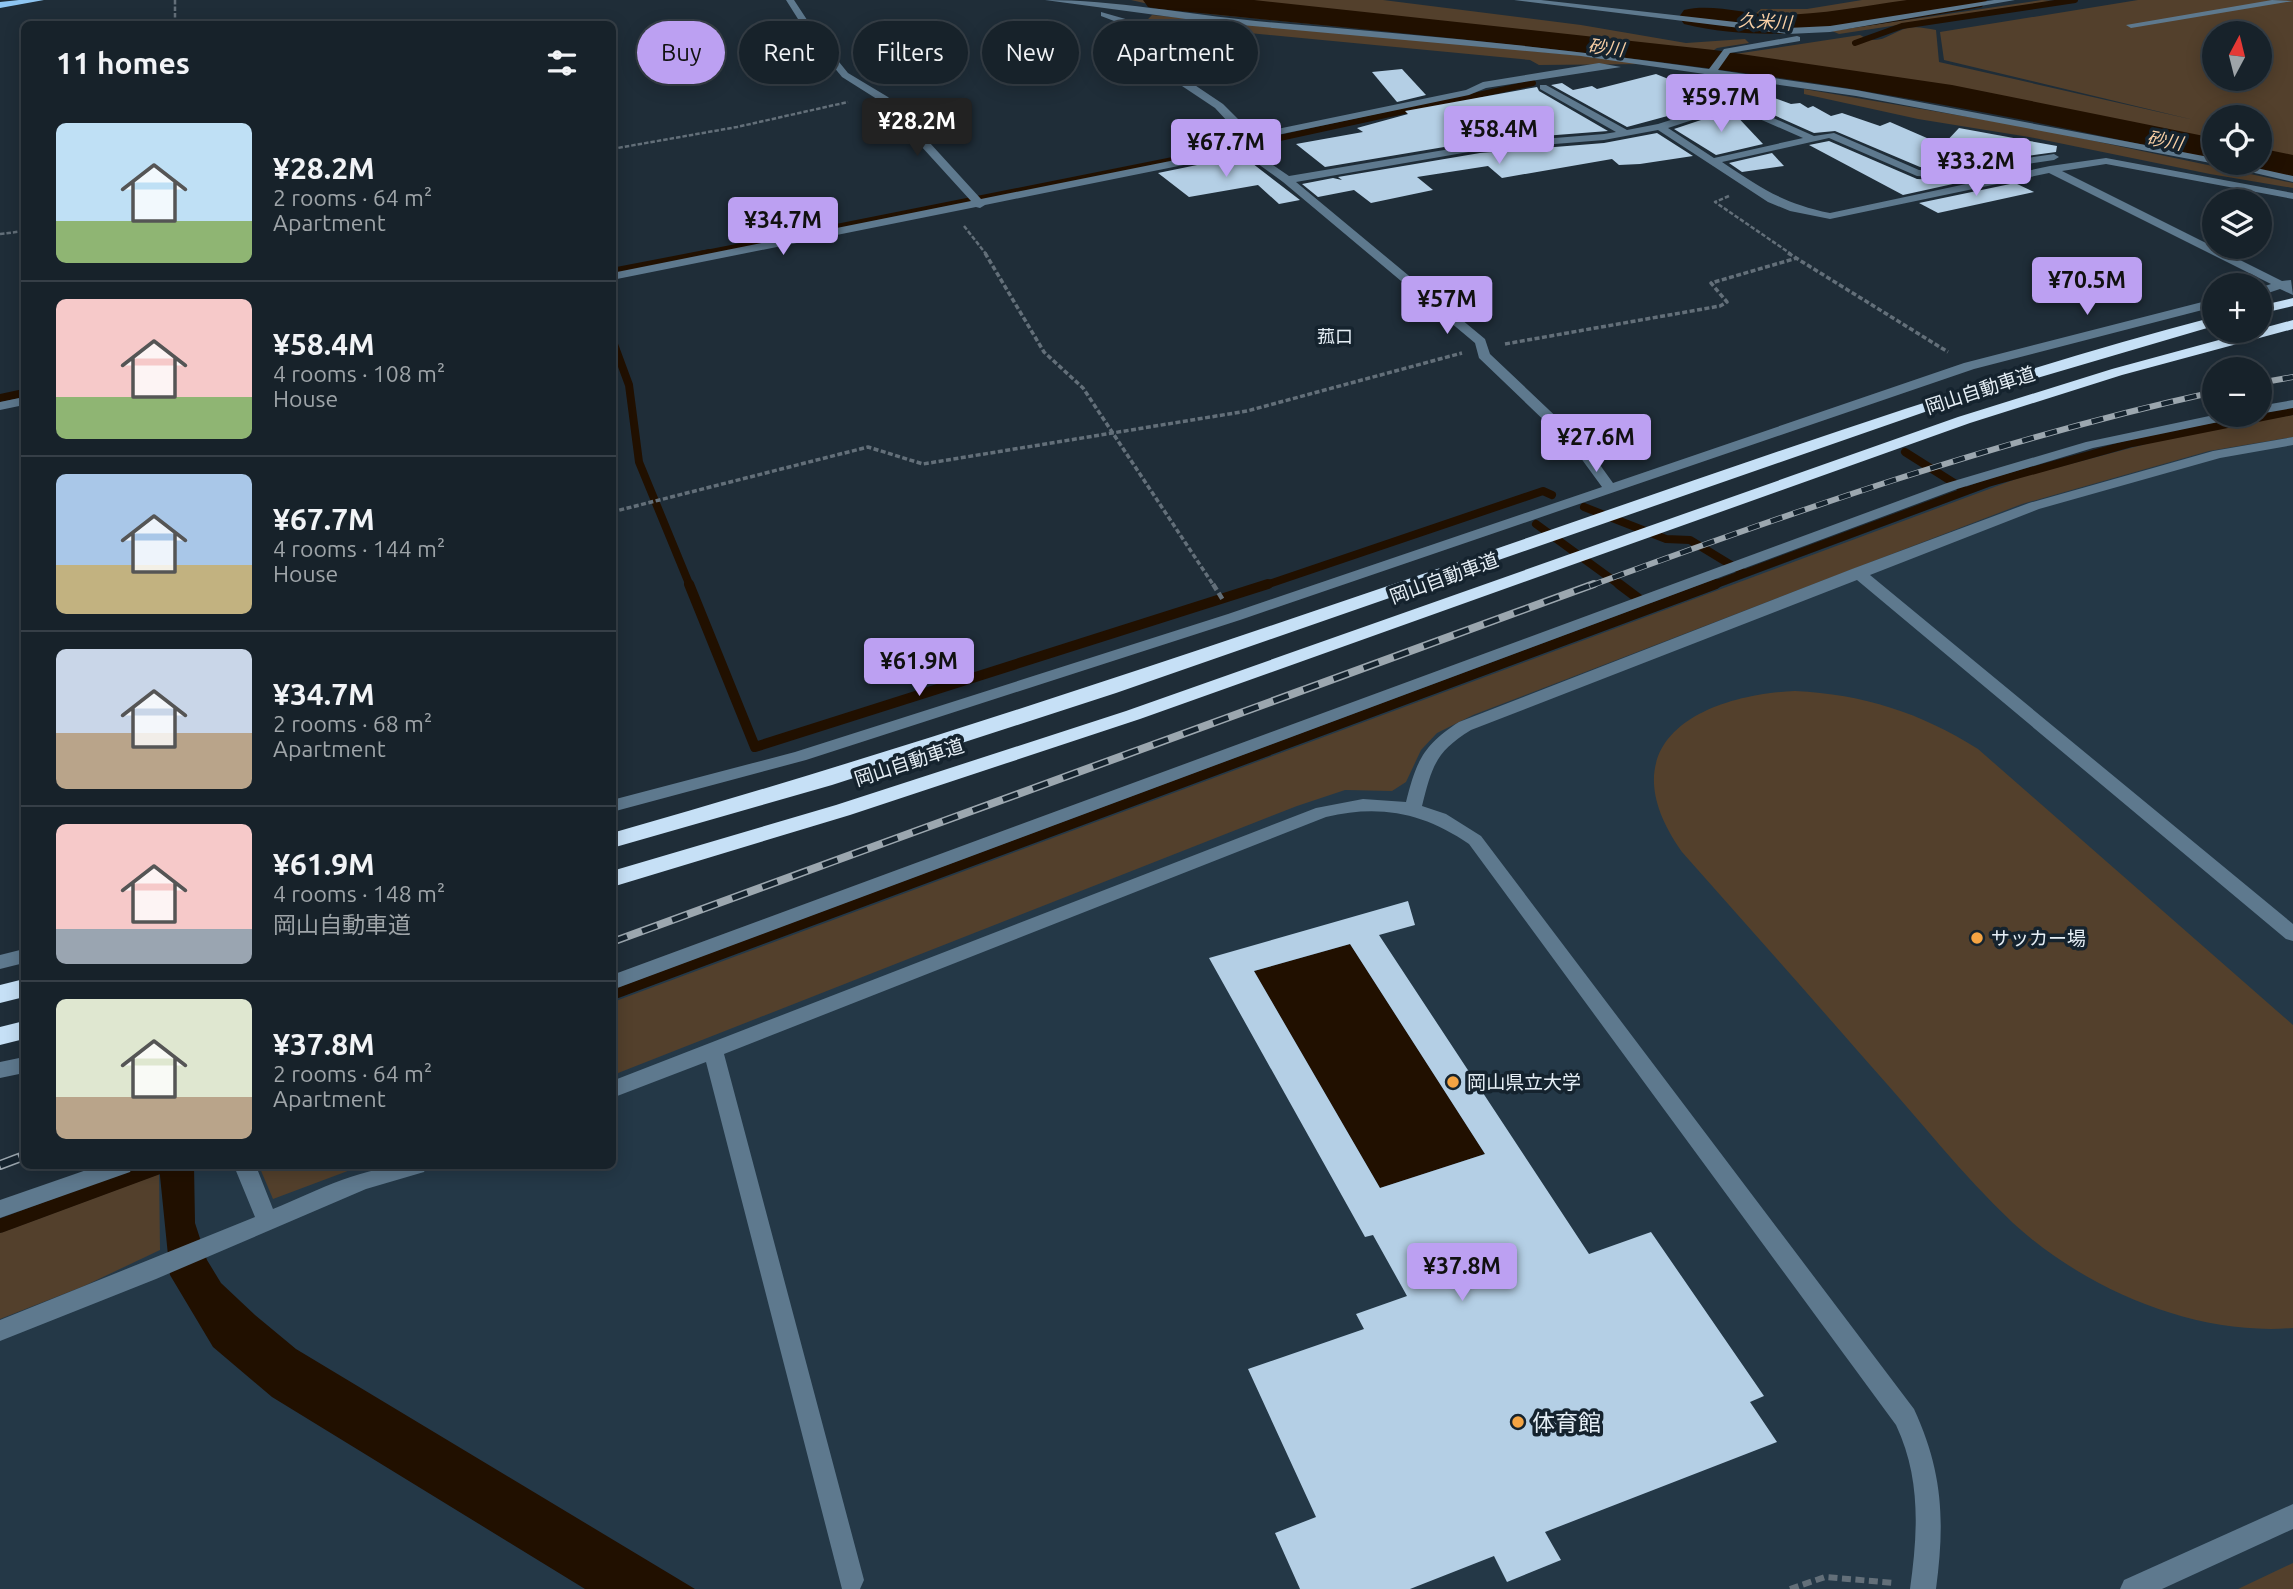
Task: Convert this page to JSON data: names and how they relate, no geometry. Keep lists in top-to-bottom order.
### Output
{
  "streets": {
    "highway": ["岡山自動車道"]
  },
  "districts": ["菰口"],
  "water": ["久米川", "砂川"],
  "places": ["サッカー場", "岡山県立大学", "体育館"],
  "north": "top",
  "page": {
    "map_buttons": ["+", "−"],
    "chip": [
      "Buy",
      "Rent",
      "Filters",
      "New",
      "Apartment"
    ],
    "heading": "11 homes",
    "price": [
      "¥59.7M",
      "¥28.2M",
      "¥58.4M",
      "¥67.7M",
      "¥33.2M",
      "¥34.7M",
      "¥70.5M",
      "¥57M",
      "¥27.6M",
      "¥61.9M",
      "¥37.8M"
    ],
    "list": [
      {
        "name": "¥28.2M",
        "note": "2 rooms · 64 m² · Apartment"
      },
      {
        "name": "¥58.4M",
        "note": "4 rooms · 108 m² · House"
      },
      {
        "name": "¥67.7M",
        "note": "4 rooms · 144 m² · House"
      },
      {
        "name": "¥34.7M",
        "note": "2 rooms · 68 m² · Apartment"
      },
      {
        "name": "¥61.9M",
        "note": "4 rooms · 148 m² · 岡山自動車道"
      },
      {
        "name": "¥37.8M",
        "note": "2 rooms · 64 m² · Apartment"
      }
    ]
  }
}
